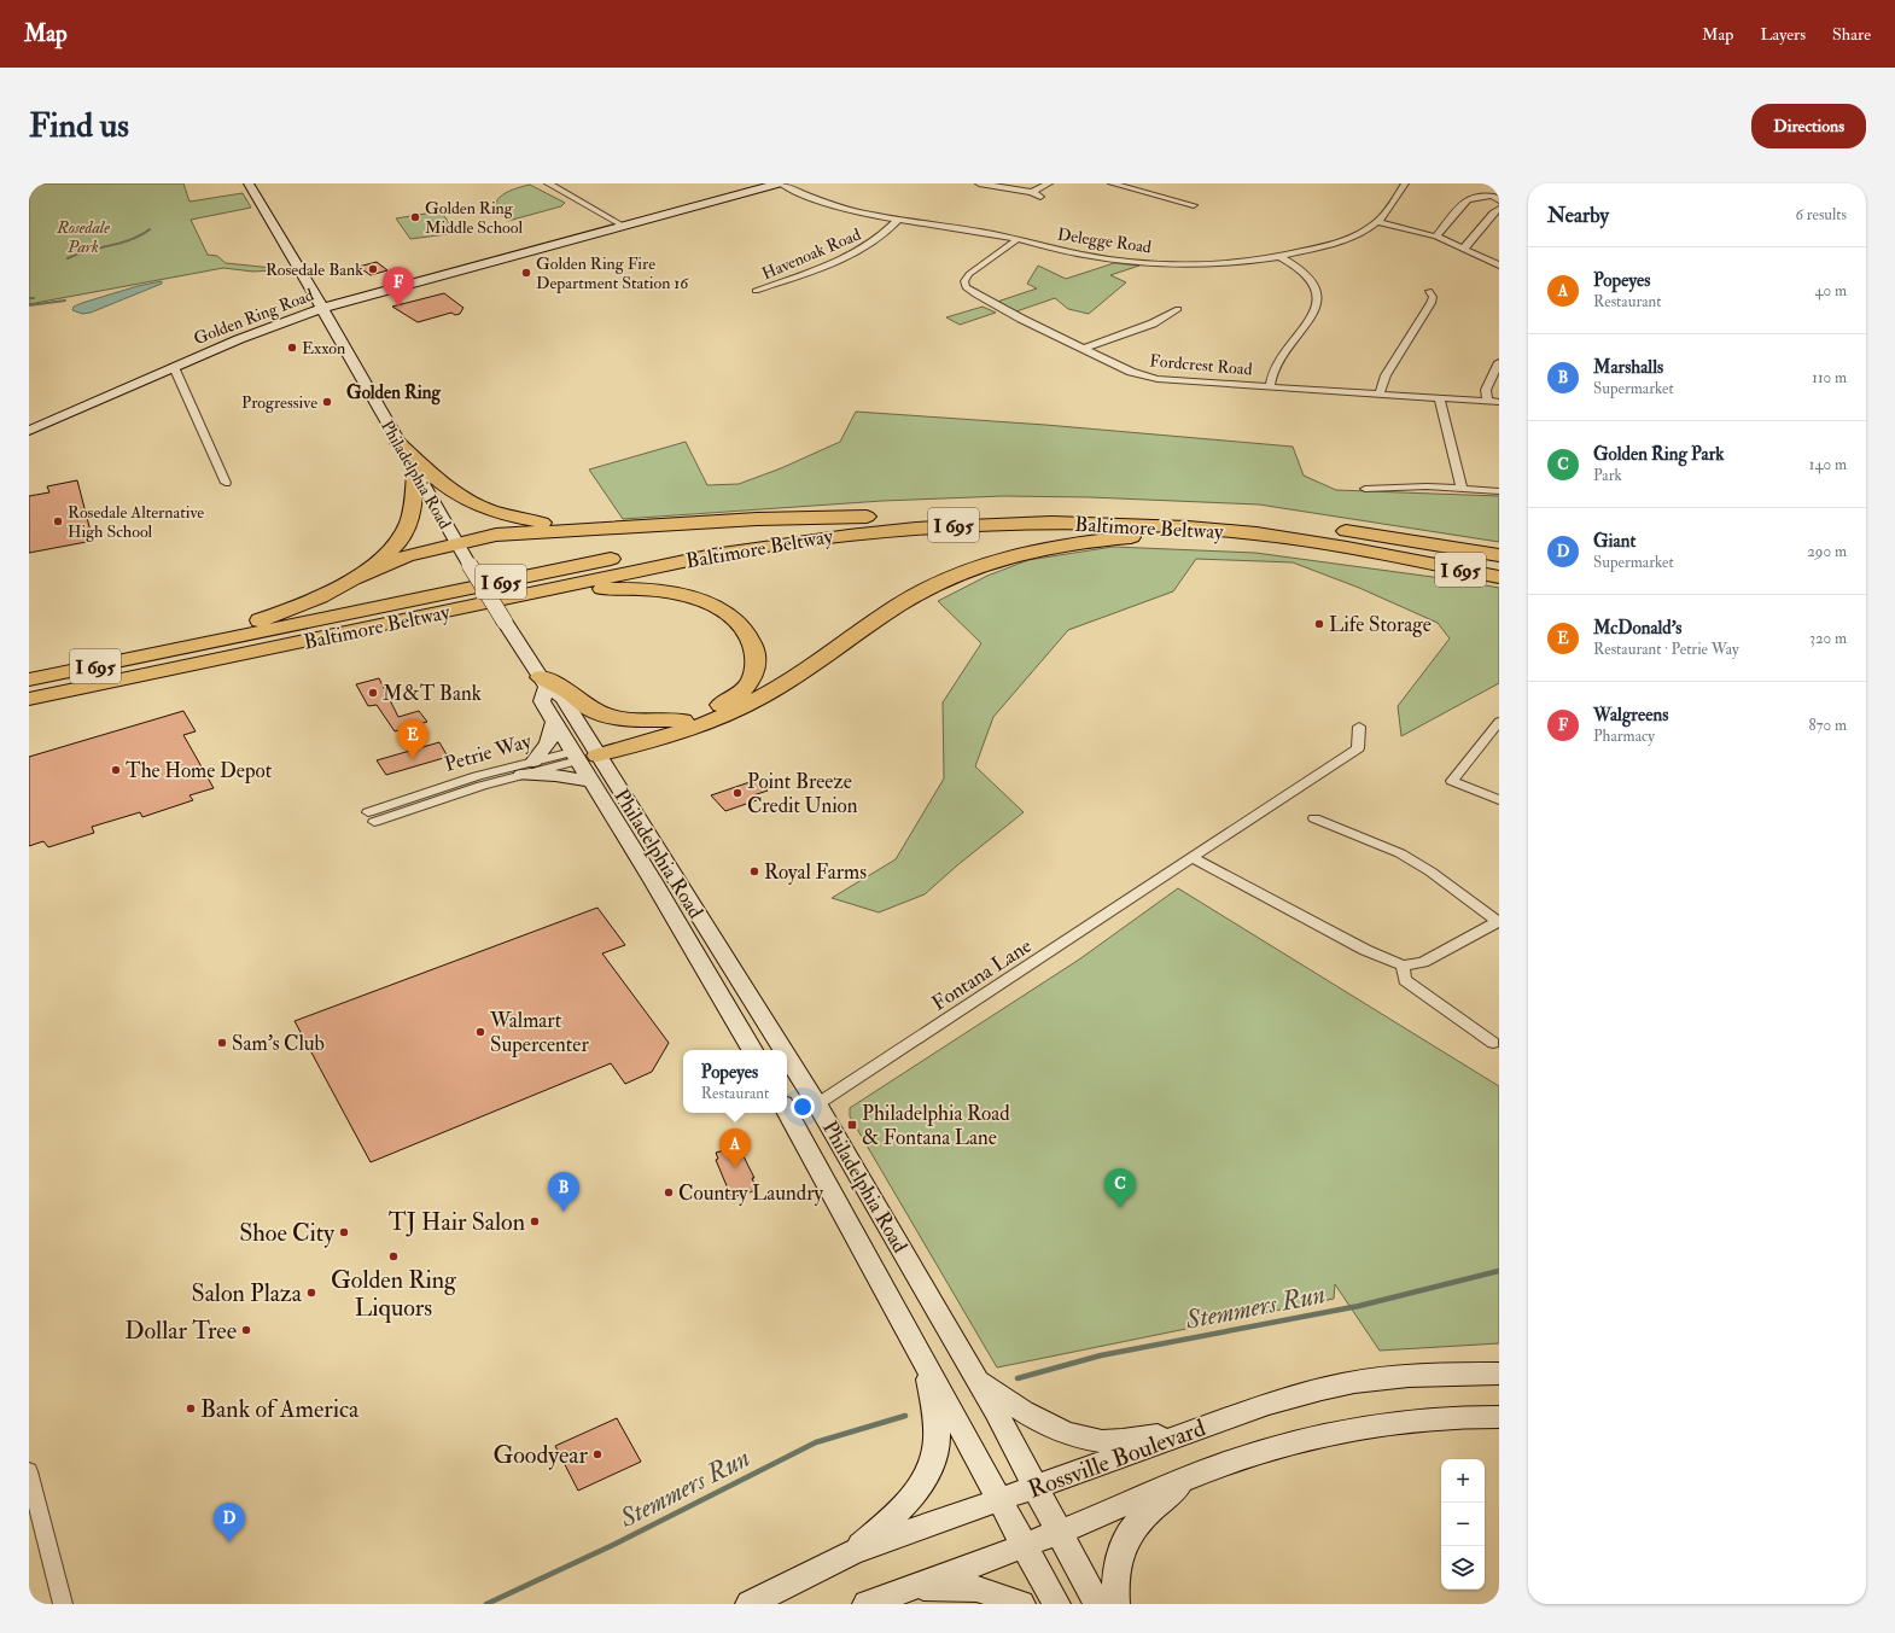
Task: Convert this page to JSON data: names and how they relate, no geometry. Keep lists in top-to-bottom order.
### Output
{
  "streets": {
    "highway": ["I 695", "Baltimore Beltway"],
    "main road": ["Golden Ring Road", "Philadelphia Road", "Rossville Boulevard"],
    "street": [
      "Delegge Road",
      "Havenoak Road",
      "Fordcrest Road",
      "Petrie Way",
      "Fontana Lane"
    ]
  },
  "crossings": [
    ["Delegge Road", "Havenoak Road"],
    ["Delegge Road", "Golden Ring Road"],
    ["Delegge Road", "Fordcrest Road"],
    ["Golden Ring Road", "Philadelphia Road"],
    ["Philadelphia Road", "Petrie Way"],
    ["Philadelphia Road", "Fontana Lane"],
    ["Philadelphia Road", "Rossville Boulevard"]
  ],
  "districts": ["Golden Ring"],
  "water": ["Stemmers Run"],
  "parks": ["Rosedale Park"],
  "places": {
    "other": [
      "Golden Ring Middle School",
      "Rosedale Bank",
      "Golden Ring Fire Department Station 16",
      "Exxon",
      "Progressive",
      "Rosedale Alternative High School",
      "Life Storage",
      "M&T Bank",
      "The Home Depot",
      "Point Breeze Credit Union",
      "Royal Farms",
      "Walmart Supercenter",
      "Sam's Club",
      "Country Laundry",
      "TJ Hair Salon",
      "Shoe City",
      "Golden Ring Liquors",
      "Salon Plaza",
      "Dollar Tree",
      "Bank of America",
      "Goodyear"
    ],
    "transit": ["Philadelphia Road & Fontana Lane"]
  },
  "page": {
    "header": "Map",
    "nav": ["Map", "Layers", "Share"],
    "buttons": "Directions",
    "title": "Find us",
    "heading": ["Nearby", "6 results"],
    "list": [
      {
        "mark": "A",
        "name": "Popeyes",
        "note": "Restaurant",
        "value": "40 m"
      },
      {
        "mark": "B",
        "name": "Marshalls",
        "note": "Supermarket",
        "value": "110 m"
      },
      {
        "mark": "C",
        "name": "Golden Ring Park",
        "note": "Park",
        "value": "140 m"
      },
      {
        "mark": "D",
        "name": "Giant",
        "note": "Supermarket",
        "value": "290 m"
      },
      {
        "mark": "E",
        "name": "McDonald's",
        "note": "Restaurant · Petrie Way",
        "value": "320 m"
      },
      {
        "mark": "F",
        "name": "Walgreens",
        "note": "Pharmacy",
        "value": "870 m"
      }
    ],
    "pins": [
      "F",
      "E",
      "A",
      "C",
      "B",
      "D"
    ],
    "popup": ["Popeyes", "Restaurant"],
    "map_buttons": ["+", "−"]
  }
}
